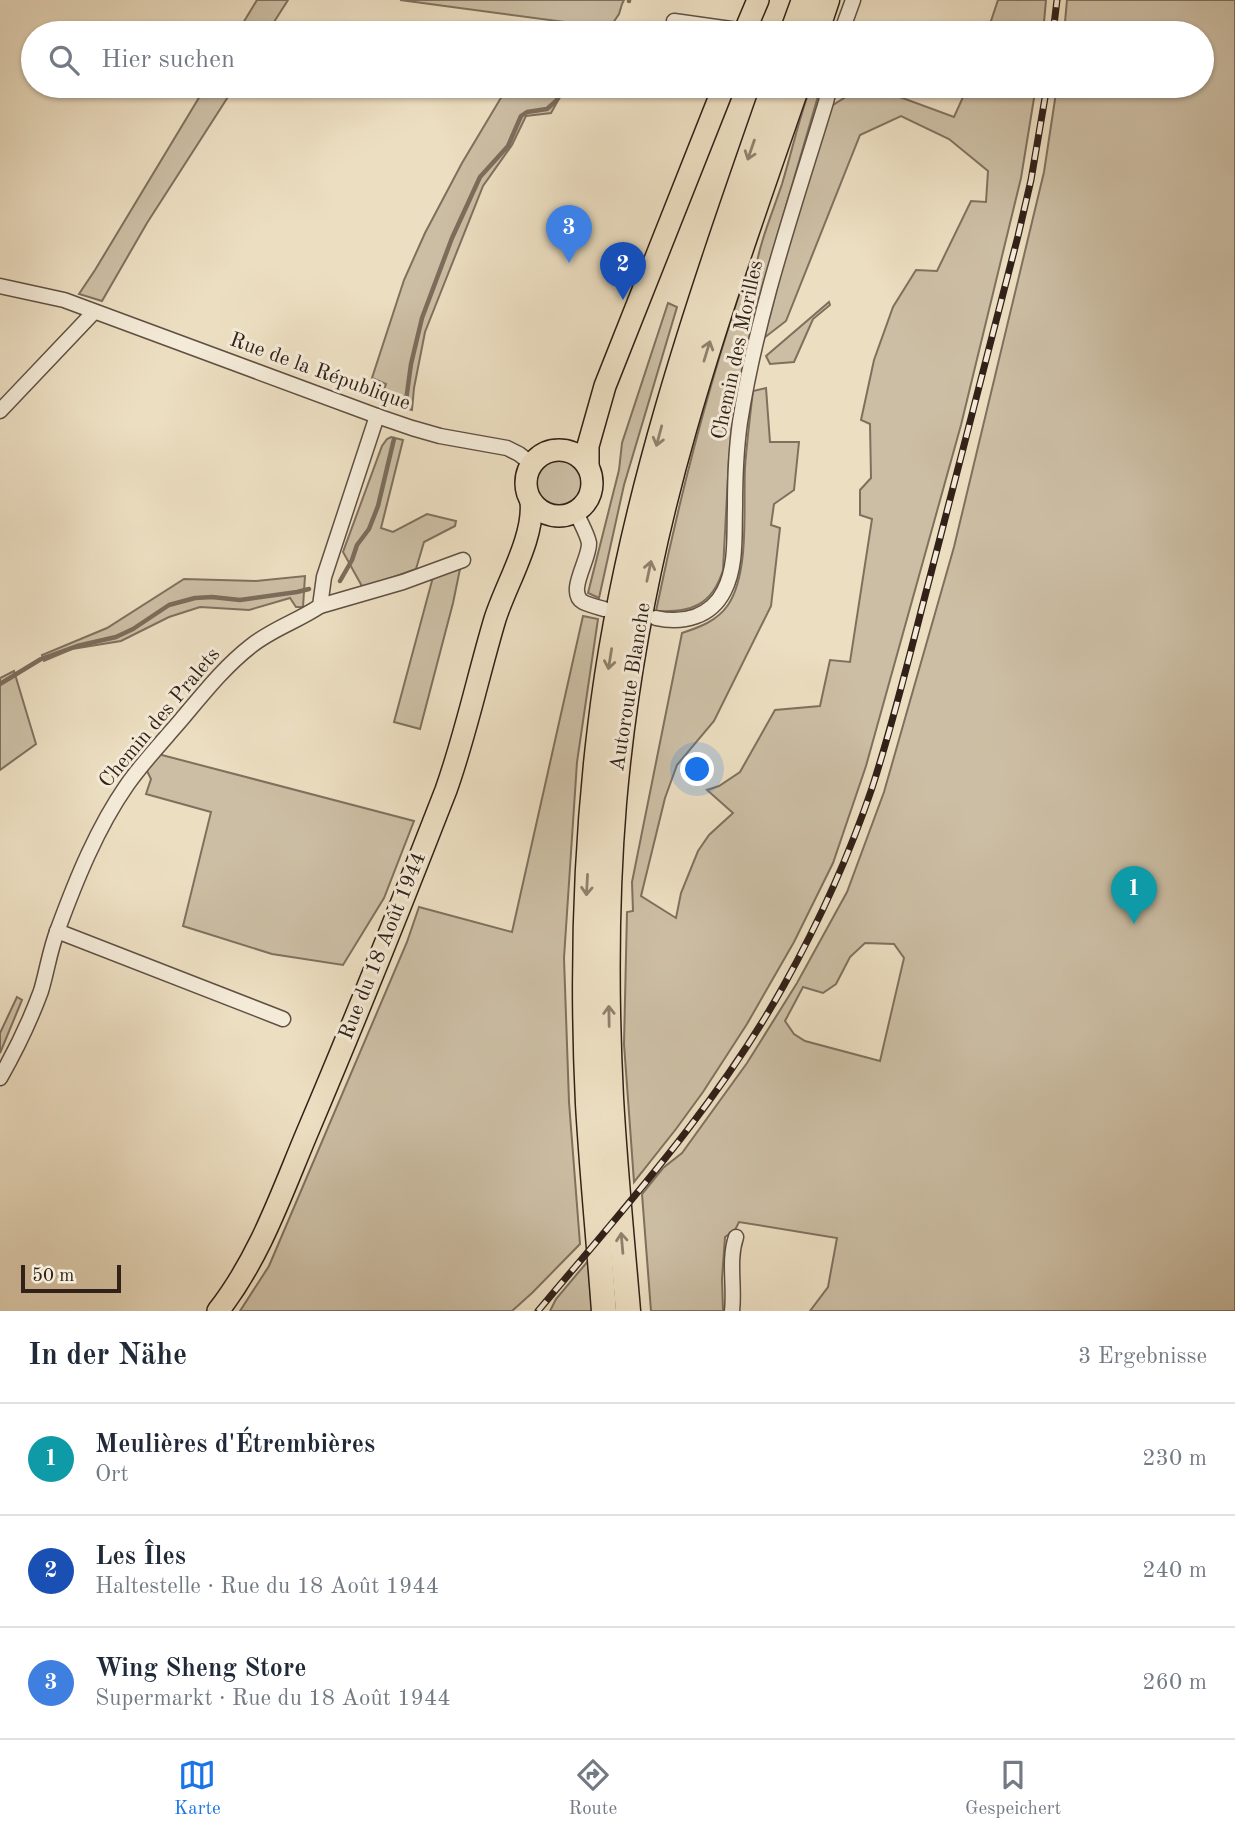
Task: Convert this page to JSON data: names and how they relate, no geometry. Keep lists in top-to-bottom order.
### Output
{
  "streets": {
    "highway": ["Autoroute Blanche"],
    "main road": ["Rue du 18 Août 1944"],
    "street": ["Chemin des Morilles", "Rue de la République", "Chemin des Pralets"]
  },
  "crossings": [
    ["Rue de la République", "Rue du 18 Août 1944"]
  ],
  "scale_bar": "50 m",
  "page": {
    "search": "Hier suchen",
    "pins": ["3", "2", "1"],
    "scale": "50 m",
    "heading": ["In der Nähe", "3 Ergebnisse"],
    "list": [
      {
        "mark": "1",
        "name": "Meulières d'Étrembières",
        "note": "Ort",
        "value": "230 m"
      },
      {
        "mark": "2",
        "name": "Les Îles",
        "note": "Haltestelle · Rue du 18 Août 1944",
        "value": "240 m"
      },
      {
        "mark": "3",
        "name": "Wing Sheng Store",
        "note": "Supermarkt · Rue du 18 Août 1944",
        "value": "260 m"
      }
    ],
    "nav": ["Karte", "Route", "Gespeichert"]
  }
}
